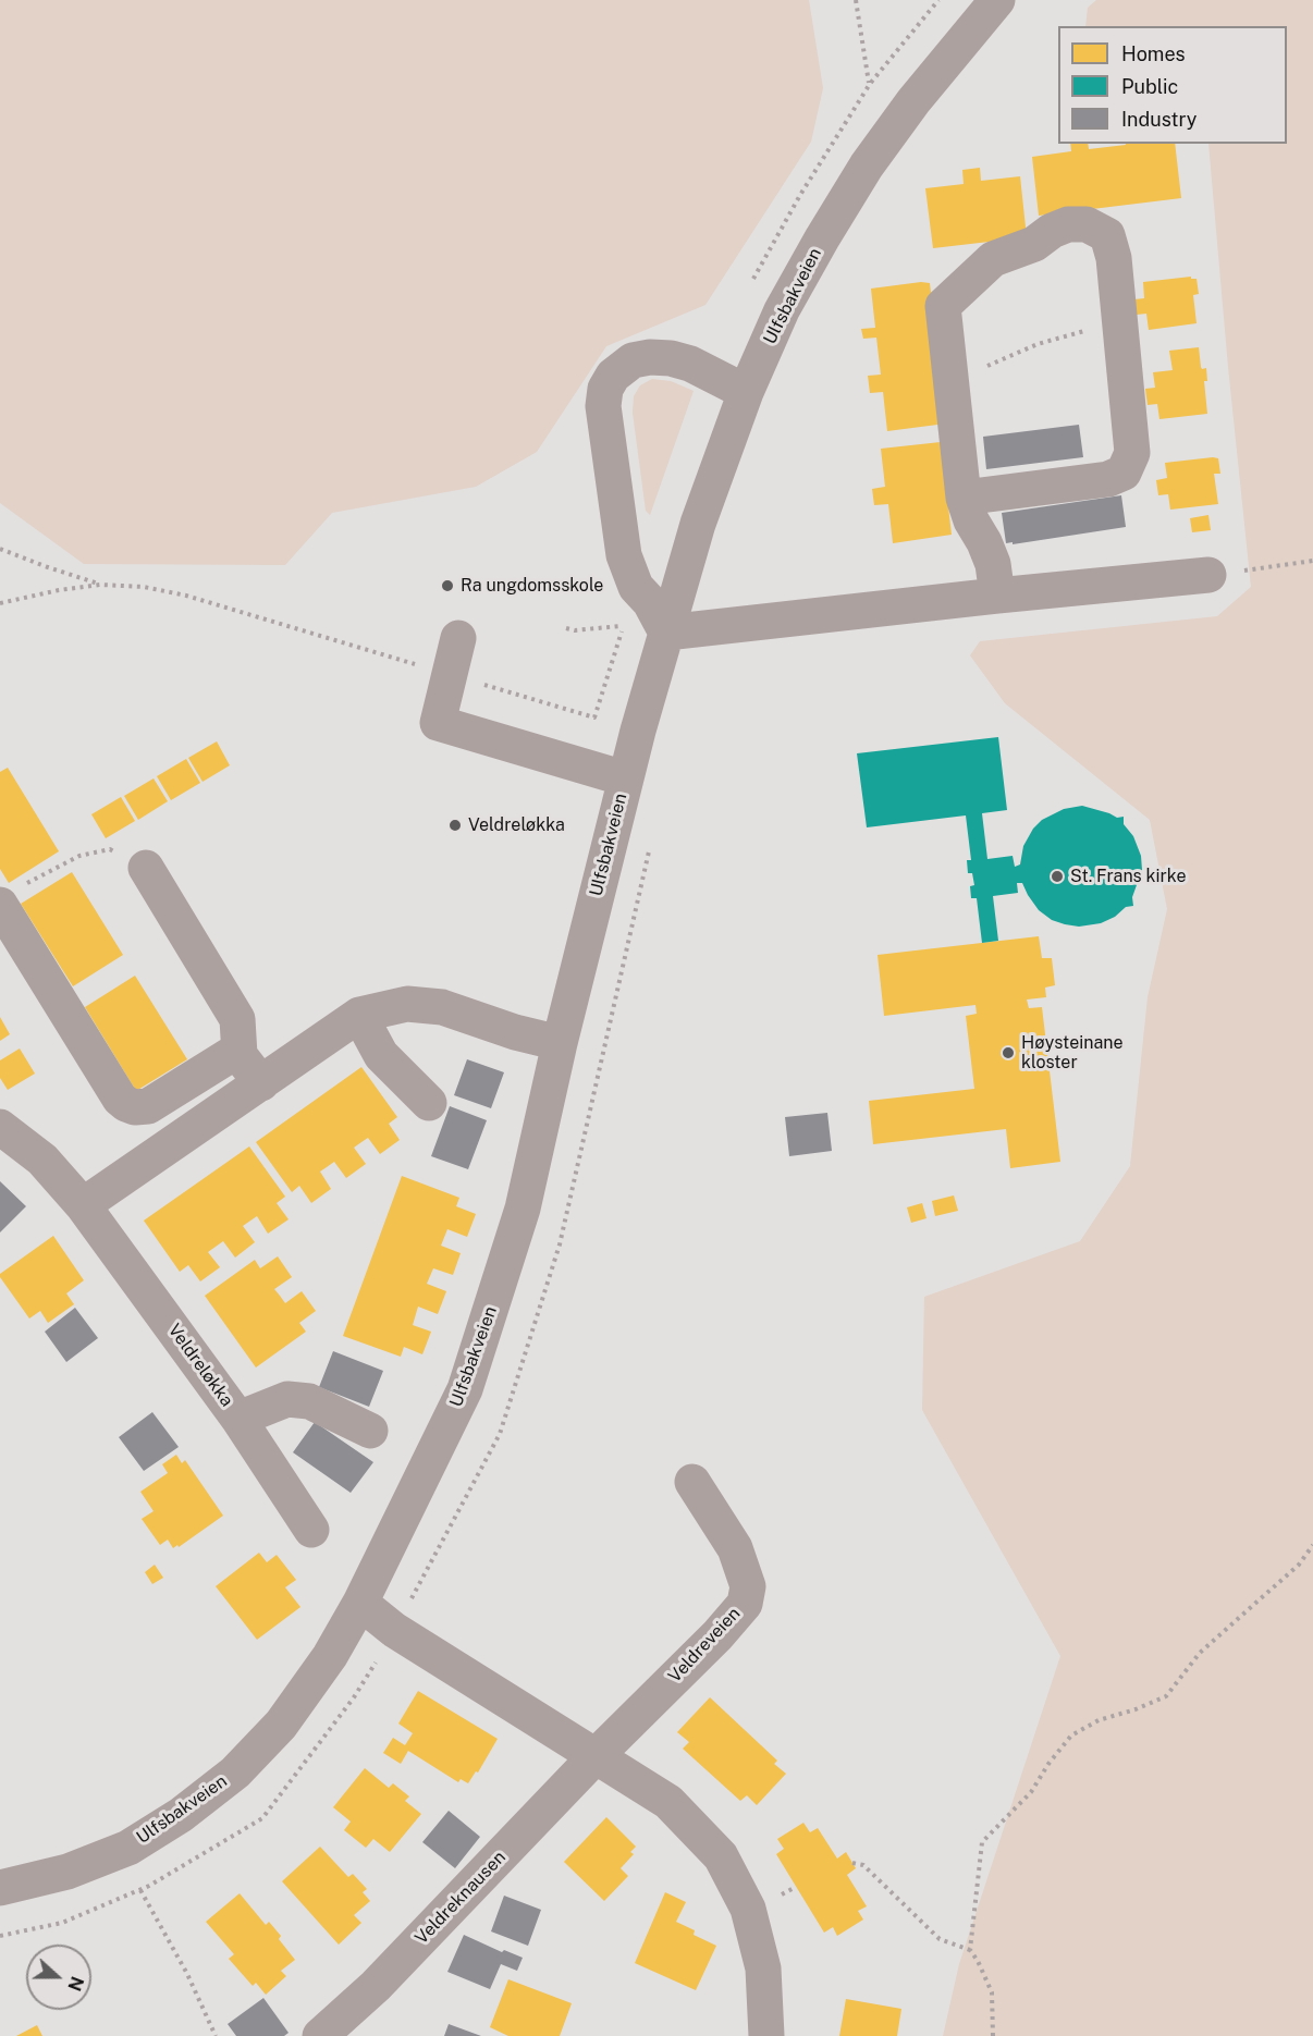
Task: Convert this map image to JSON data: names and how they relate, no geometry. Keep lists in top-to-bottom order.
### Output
{
  "streets": {
    "street": [
      "Ulfsbakveien",
      "Veldreløkka",
      "Veldreveien",
      "Veldreknausen"
    ]
  },
  "crossings": [
    ["Veldreveien", "Veldreknausen"]
  ],
  "places": [
    "Ra ungdomsskole",
    "Veldreløkka",
    "St. Frans kirke",
    "Høysteinane kloster"
  ],
  "legend": ["Homes", "Public", "Industry"],
  "north": "right"
}
